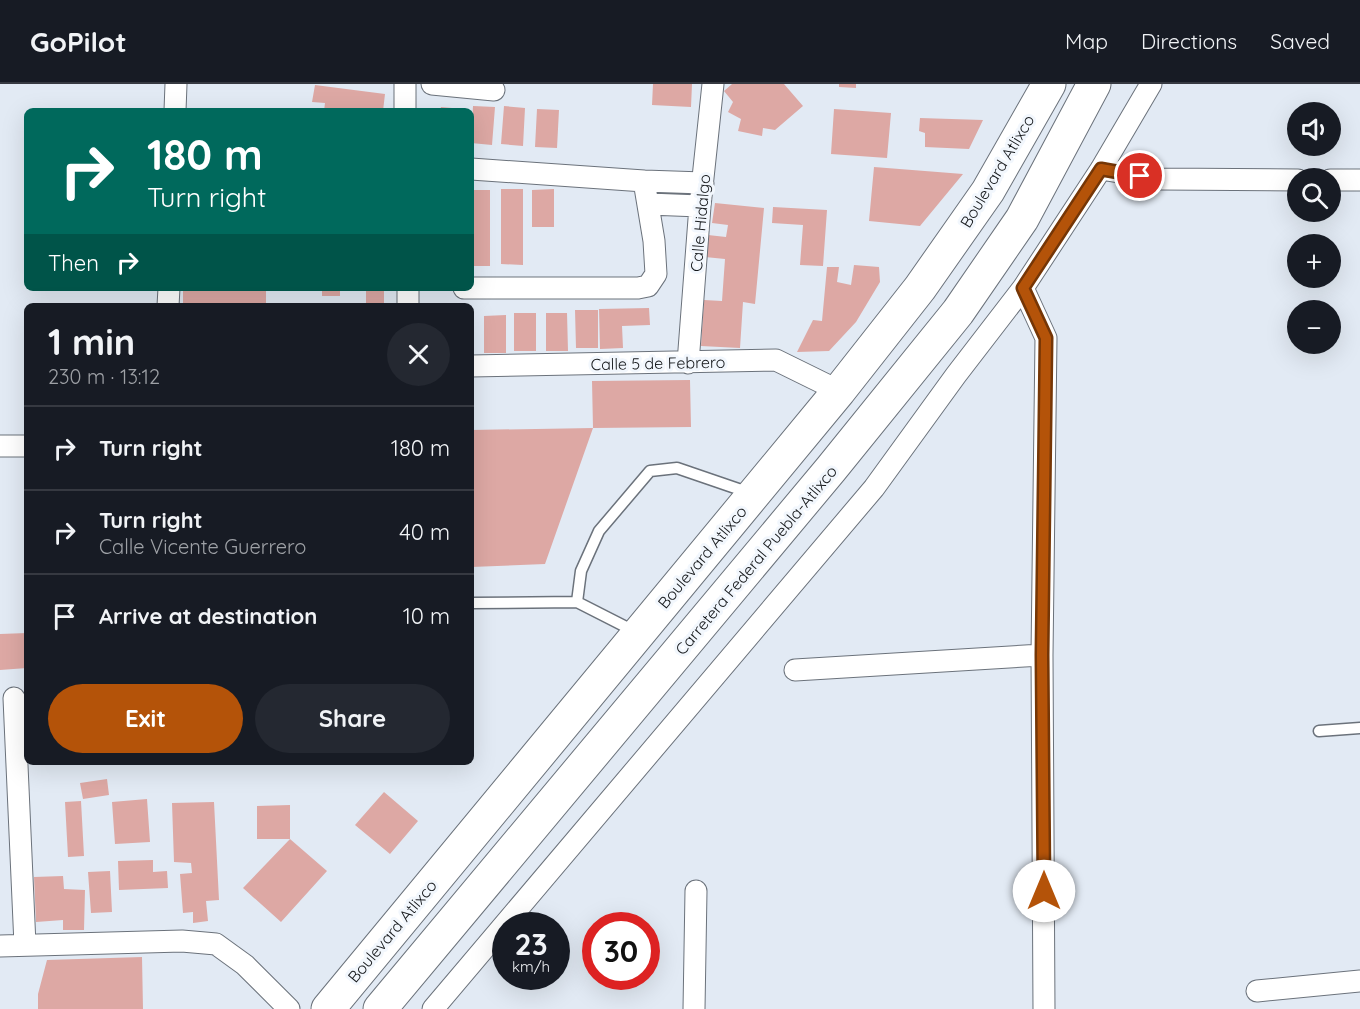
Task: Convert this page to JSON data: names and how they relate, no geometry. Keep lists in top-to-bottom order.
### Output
{
  "streets": {
    "main road": ["Boulevard Atlixco", "Carretera Federal Puebla-Atlixco"],
    "street": ["Calle Hidalgo", "Calle 5 de Febrero"]
  },
  "crossings": [
    ["Boulevard Atlixco", "Calle 5 de Febrero"],
    ["Calle Hidalgo", "Calle 5 de Febrero"]
  ],
  "page": {
    "header": "GoPilot",
    "nav": ["Map", "Directions", "Saved"],
    "map_buttons": ["+", "−"],
    "turn": ["180 m", "Turn right"],
    "then": "Then",
    "heading": ["1 min", "230 m · 13:12"],
    "list": [
      {
        "name": "Turn right",
        "value": "180 m"
      },
      {
        "name": "Turn right",
        "note": "Calle Vicente Guerrero",
        "value": "40 m"
      },
      {
        "name": "Arrive at destination",
        "value": "10 m"
      }
    ],
    "buttons": ["Exit", "Share"],
    "speed": "23 km/h",
    "limit": "30"
  }
}
